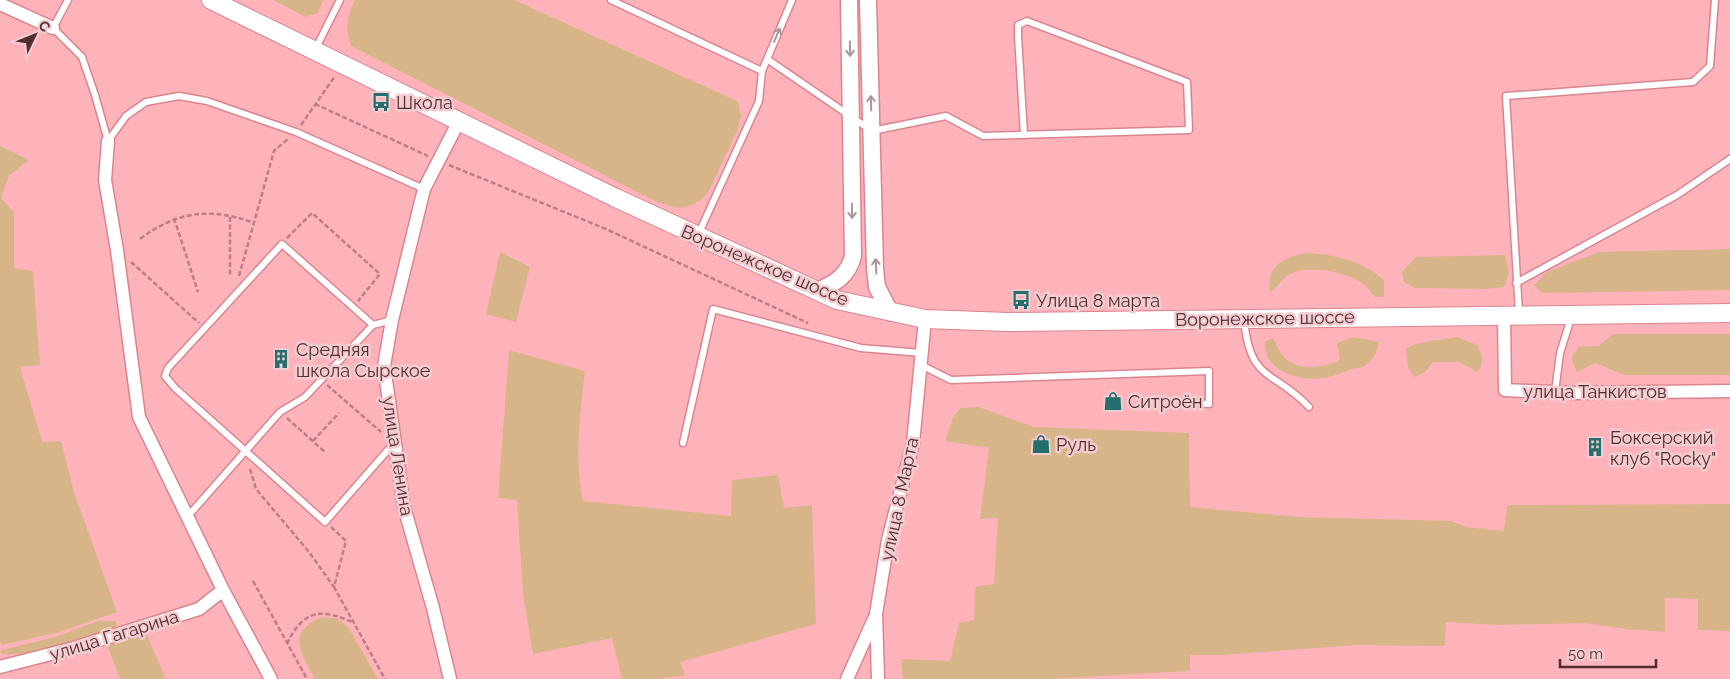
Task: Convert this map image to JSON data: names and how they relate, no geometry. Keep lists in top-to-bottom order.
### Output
{
  "streets": {
    "main road": ["Воронежское шоссе"],
    "street": [
      "улица Танкистов",
      "улица Ленина",
      "улица 8 Марта",
      "улица Гагарина"
    ]
  },
  "crossings": [
    ["Воронежское шоссе", "улица Танкистов"],
    ["Воронежское шоссе", "улица Ленина"],
    ["Воронежское шоссе", "улица 8 Марта"]
  ],
  "places": {
    "bus stop": ["Школа", "Улица 8 марта"],
    "building": ["Средняя школа Сырское", "Боксерский клуб \"Rocky\""],
    "shop": ["Ситроён", "Руль"]
  },
  "scale_bar": "50 m",
  "north": "top right"
}
